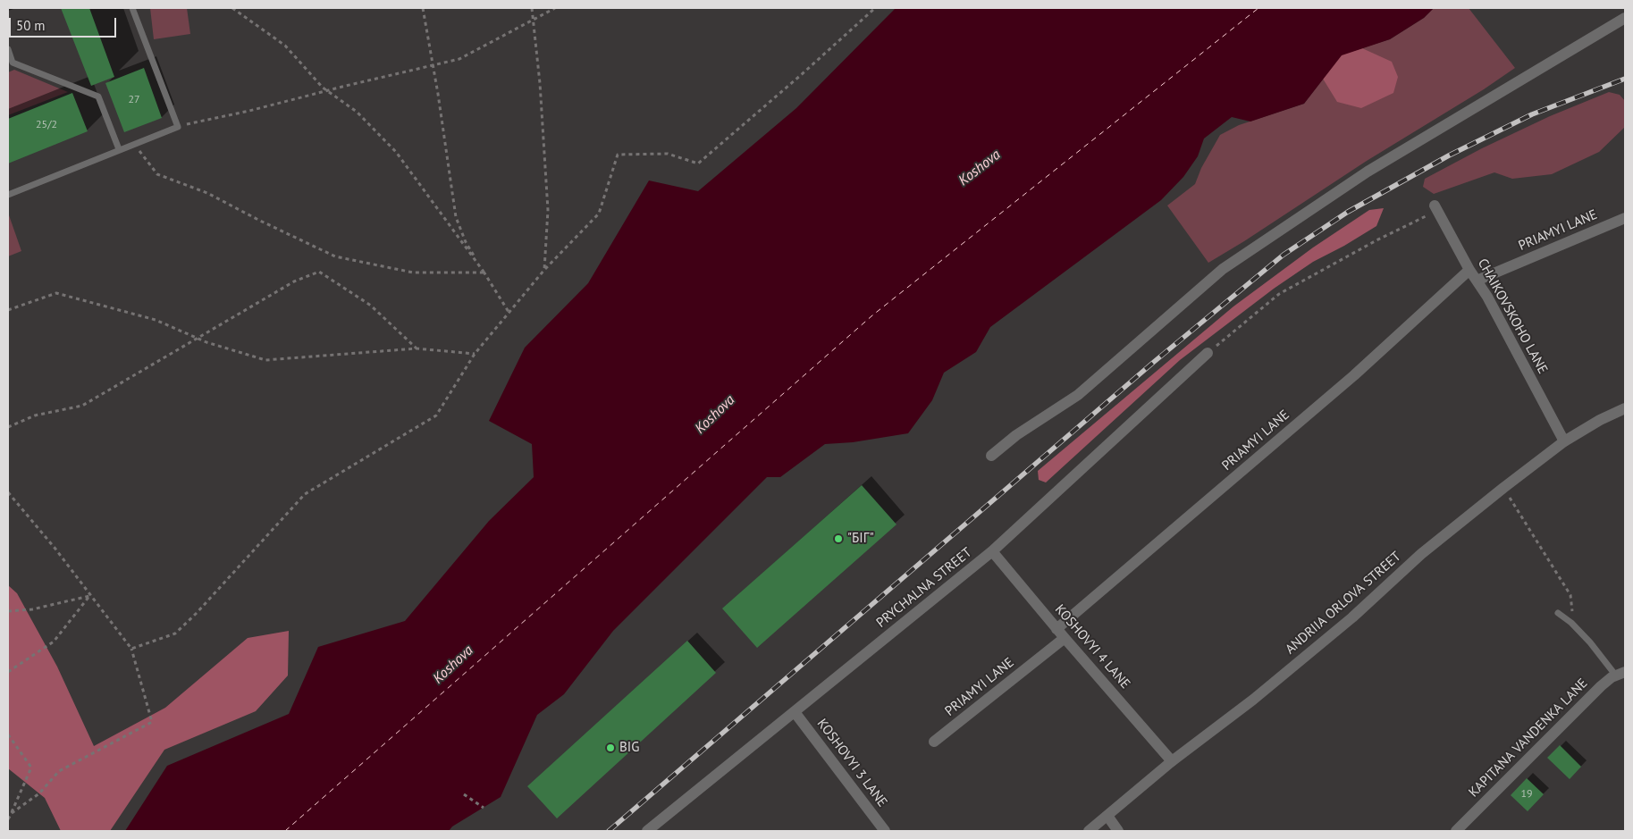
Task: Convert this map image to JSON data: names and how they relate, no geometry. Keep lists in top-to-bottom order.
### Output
{
  "streets": {
    "street": [
      "PRIAMYI LANE",
      "CHAIKOVSKOHO LANE",
      "PRYCHALNA STREET",
      "ANDRIIA ORLOVA STREET",
      "KOSHOVYI 4 LANE",
      "KAPITANA VANDENKA LANE",
      "KOSHOVYI 3 LANE"
    ]
  },
  "crossings": [
    ["PRIAMYI LANE", "CHAIKOVSKOHO LANE"],
    ["PRIAMYI LANE", "KOSHOVYI 4 LANE"],
    ["CHAIKOVSKOHO LANE", "ANDRIIA ORLOVA STREET"],
    ["PRYCHALNA STREET", "KOSHOVYI 4 LANE"],
    ["PRYCHALNA STREET", "KOSHOVYI 3 LANE"],
    ["ANDRIIA ORLOVA STREET", "KOSHOVYI 4 LANE"]
  ],
  "water": ["Koshova"],
  "places": ["\"БІГ\"", "BIG"],
  "house_numbers": ["27", "25/2", "19"],
  "scale_bar": "50 m"
}
